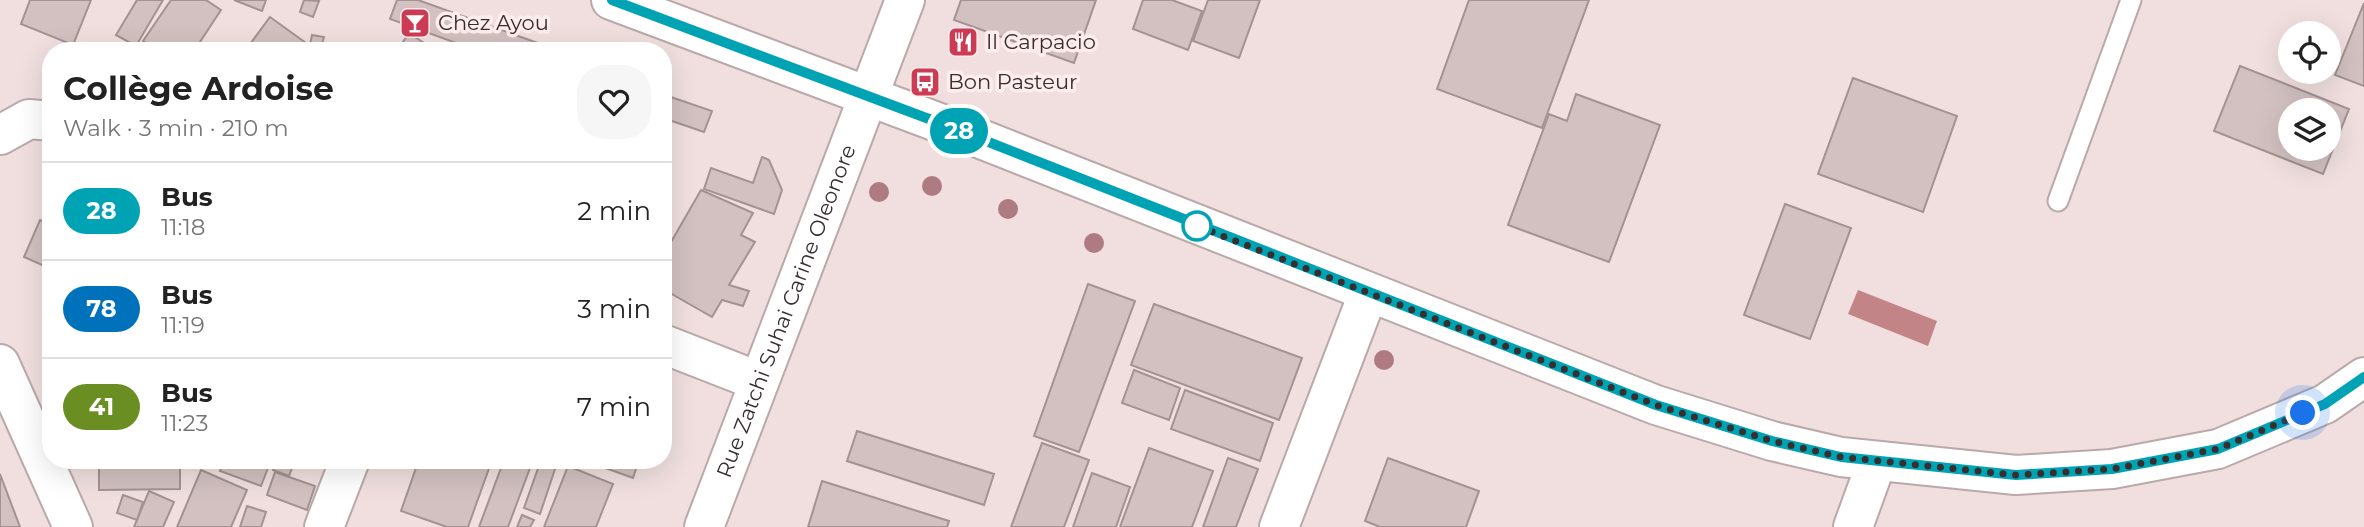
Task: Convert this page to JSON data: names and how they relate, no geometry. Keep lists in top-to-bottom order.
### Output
{
  "streets": {
    "main road": ["Rue Zatchi Suhai Carine Oleonore"]
  },
  "places": {
    "bar": ["Chez Ayou"],
    "restaurant": ["Il Carpacio"],
    "bus stop": ["Bon Pasteur"]
  },
  "lines": ["bus line 28"],
  "page": {
    "on_map": "28",
    "heading": ["Collège Ardoise", "Walk · 3 min · 210 m"],
    "list": [
      {
        "mark": "28",
        "name": "Bus",
        "note": "11:18",
        "value": "2 min"
      },
      {
        "mark": "78",
        "name": "Bus",
        "note": "11:19",
        "value": "3 min"
      },
      {
        "mark": "41",
        "name": "Bus",
        "note": "11:23",
        "value": "7 min"
      }
    ]
  }
}
